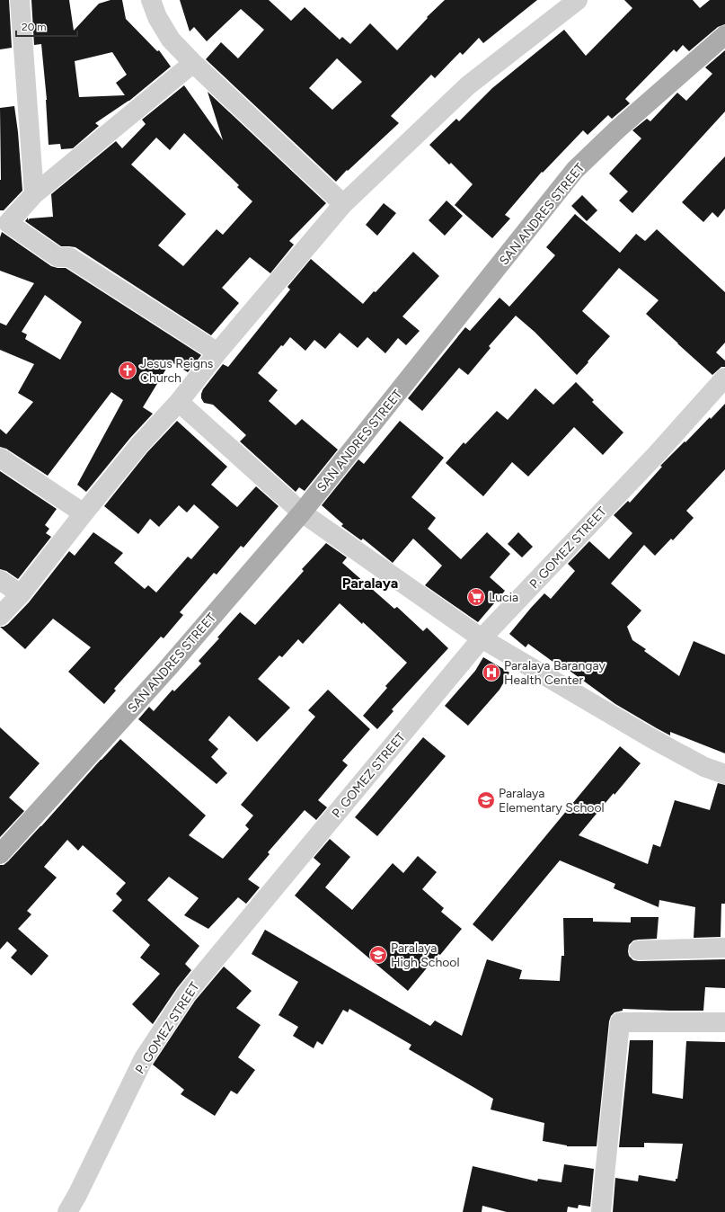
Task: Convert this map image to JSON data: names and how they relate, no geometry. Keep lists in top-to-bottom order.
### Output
{
  "streets": {
    "main road": ["SAN ANDRES STREET"],
    "street": ["P. GOMEZ STREET"]
  },
  "districts": ["Paralaya"],
  "places": {
    "church": ["Jesus Reigns Church"],
    "supermarket": ["Lucia"],
    "hospital": ["Paralaya Barangay Health Center"],
    "school or university": ["Paralaya Elementary School", "Paralaya High School"]
  },
  "scale_bar": "20 m"
}
